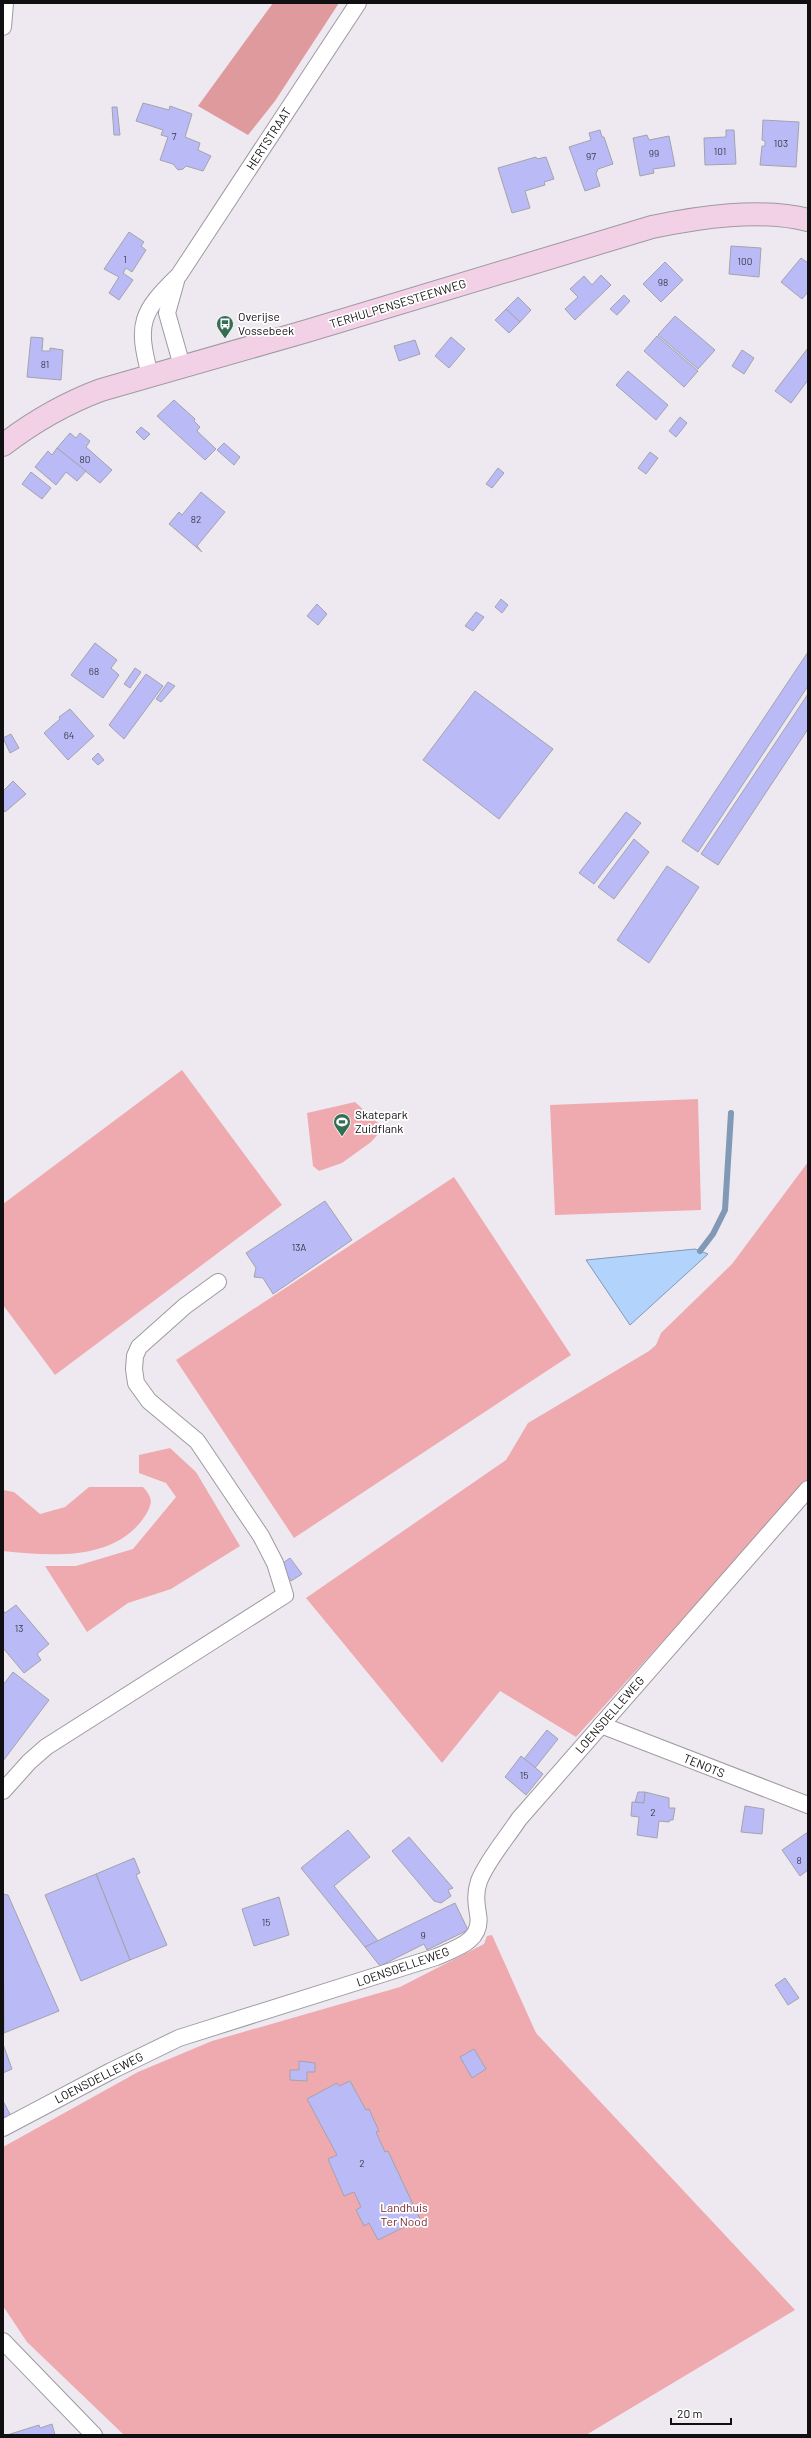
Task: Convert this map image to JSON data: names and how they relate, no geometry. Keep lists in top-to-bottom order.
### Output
{
  "streets": {
    "main road": ["TERHULPENSESTEENWEG"],
    "street": ["HERTSTRAAT", "LOENSDELLEWEG", "TENOTS"]
  },
  "crossings": [
    ["HERTSTRAAT", "TERHULPENSESTEENWEG"],
    ["LOENSDELLEWEG", "TENOTS"]
  ],
  "parks": ["Landhuis Ter Nood"],
  "places": {
    "bus stop": ["Overijse Vossebeek"],
    "sports": ["Skatepark Zuidflank"]
  },
  "house_numbers": [
    "7",
    "103",
    "101",
    "99",
    "97",
    "1",
    "100",
    "98",
    "81",
    "80",
    "82",
    "68",
    "64",
    "13A",
    "13",
    "15",
    "2",
    "8",
    "15",
    "9",
    "2"
  ],
  "scale_bar": "20 m"
}
